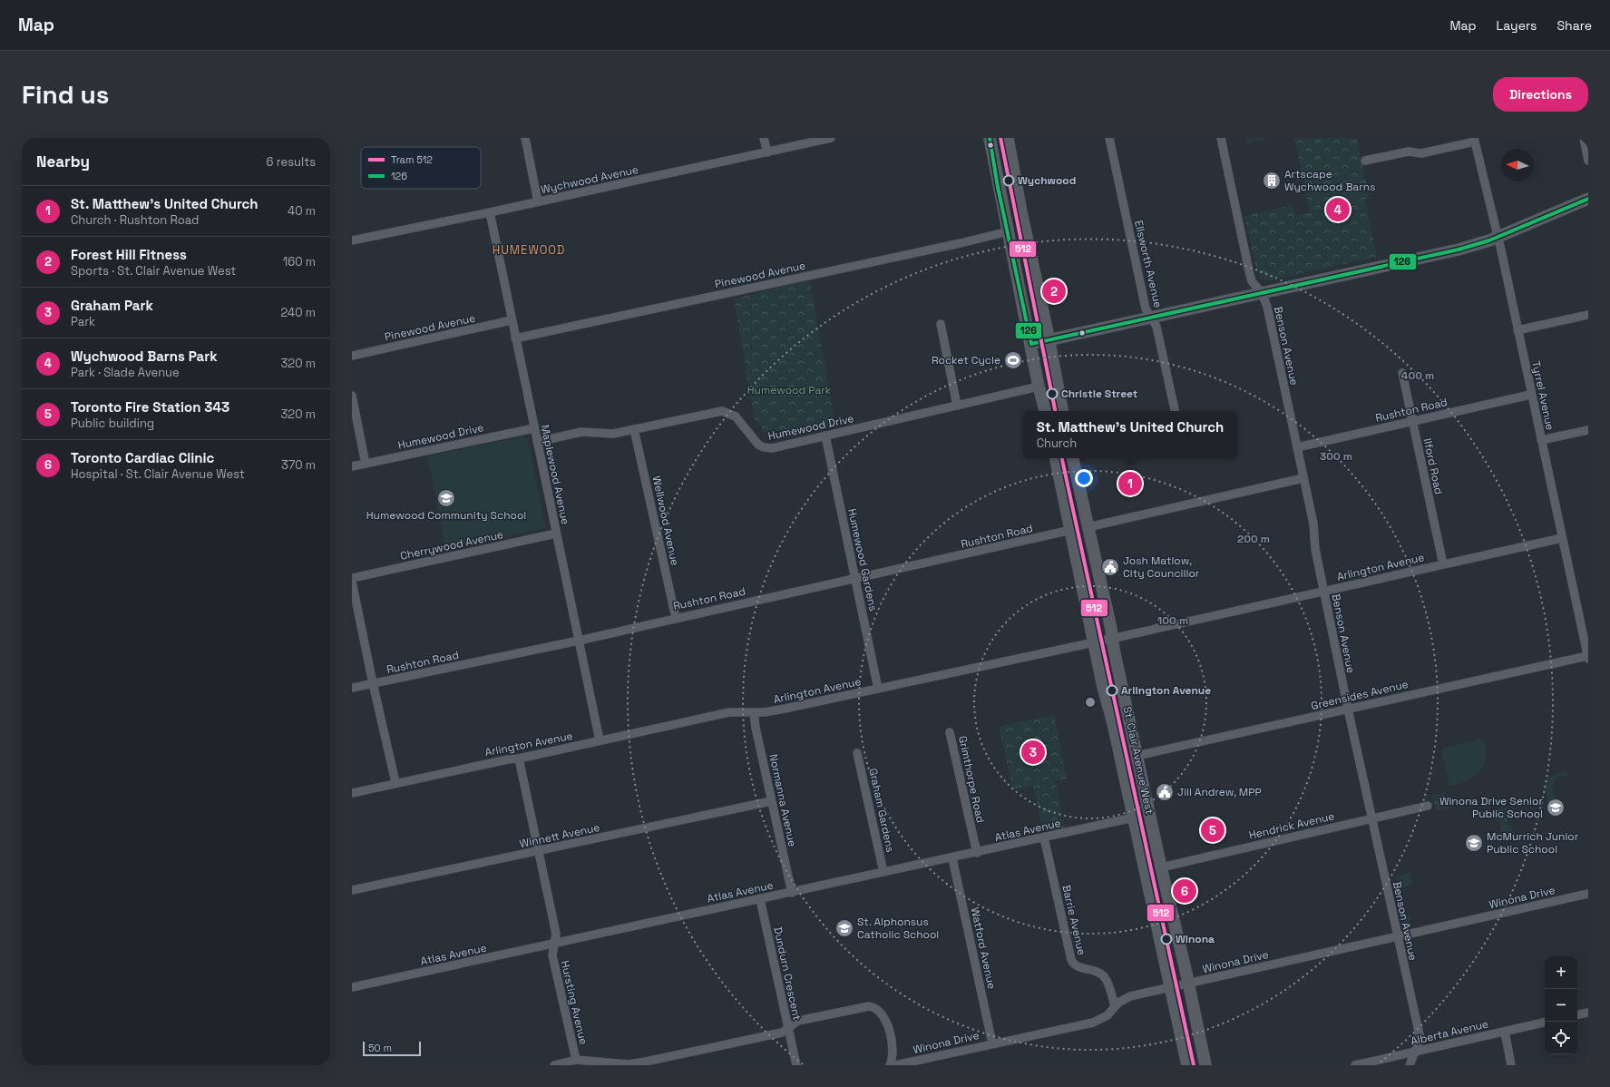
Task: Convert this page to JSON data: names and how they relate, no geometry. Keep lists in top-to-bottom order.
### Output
{
  "streets": {
    "main road": ["St. Clair Avenue West"],
    "street": [
      "Wychwood Avenue",
      "Ellsworth Avenue",
      "Pinewood Avenue",
      "Benson Avenue",
      "Tyrrel Avenue",
      "Rushton Road",
      "Humewood Drive",
      "Ilford Road",
      "Maplewood Avenue",
      "Wellwood Avenue",
      "Cherrywood Avenue",
      "Humewood Gardens",
      "Arlington Avenue",
      "Greensides Avenue",
      "Grimthorpe Road",
      "Normanna Avenue",
      "Graham Gardens",
      "Hendrick Avenue",
      "Atlas Avenue",
      "Winnett Avenue",
      "Winona Drive",
      "Barrie Avenue",
      "Watford Avenue",
      "Dundurn Crescent",
      "Hursting Avenue",
      "Alberta Avenue"
    ]
  },
  "crossings": [
    ["Wychwood Avenue", "Maplewood Avenue"],
    ["Pinewood Avenue", "Maplewood Avenue"],
    ["Benson Avenue", "Rushton Road"],
    ["Benson Avenue", "Arlington Avenue"],
    ["Benson Avenue", "Greensides Avenue"],
    ["Benson Avenue", "Hendrick Avenue"],
    ["Benson Avenue", "Winona Drive"],
    ["Benson Avenue", "Alberta Avenue"],
    ["Tyrrel Avenue", "Rushton Road"],
    ["Tyrrel Avenue", "Arlington Avenue"],
    ["Tyrrel Avenue", "Greensides Avenue"],
    ["Rushton Road", "Ilford Road"],
    ["Rushton Road", "Maplewood Avenue"],
    ["Rushton Road", "Wellwood Avenue"],
    ["Rushton Road", "Humewood Gardens"],
    ["Rushton Road", "St. Clair Avenue West"],
    ["Humewood Drive", "Maplewood Avenue"],
    ["Humewood Drive", "Wellwood Avenue"],
    ["Humewood Drive", "Humewood Gardens"],
    ["Ilford Road", "Arlington Avenue"],
    ["Maplewood Avenue", "Cherrywood Avenue"],
    ["Maplewood Avenue", "Arlington Avenue"],
    ["Humewood Gardens", "Arlington Avenue"],
    ["Arlington Avenue", "St. Clair Avenue West"],
    ["Arlington Avenue", "Normanna Avenue"],
    ["Arlington Avenue", "Hursting Avenue"],
    ["Greensides Avenue", "St. Clair Avenue West"],
    ["St. Clair Avenue West", "Hendrick Avenue"],
    ["St. Clair Avenue West", "Atlas Avenue"],
    ["St. Clair Avenue West", "Winona Drive"],
    ["Grimthorpe Road", "Atlas Avenue"],
    ["Normanna Avenue", "Atlas Avenue"],
    ["Normanna Avenue", "Winnett Avenue"],
    ["Graham Gardens", "Atlas Avenue"],
    ["Atlas Avenue", "Barrie Avenue"],
    ["Atlas Avenue", "Watford Avenue"],
    ["Atlas Avenue", "Dundurn Crescent"],
    ["Atlas Avenue", "Hursting Avenue"],
    ["Winnett Avenue", "Hursting Avenue"],
    ["Winona Drive", "Barrie Avenue"],
    ["Winona Drive", "Watford Avenue"]
  ],
  "districts": ["HUMEWOOD"],
  "parks": ["Humewood Park"],
  "places": {
    "other": [
      "Wychwood",
      "Christie Street",
      "Arlington Avenue",
      "Winona"
    ],
    "building": ["Artscape Wychwood Barns"],
    "sports": ["Rocket Cycle"],
    "school or university": [
      "Humewood Community School",
      "Winona Drive Senior Public School",
      "McMurrich Junior Public School",
      "St. Alphonsus Catholic School"
    ],
    "public building": ["Josh Matlow, City Councillor", "Jill Andrew, MPP"]
  },
  "lines": ["tram line 512", "transit line 126"],
  "legend": ["Tram 512", "126"],
  "scale_bar": "50 m",
  "north": "left",
  "page": {
    "header": "Map",
    "nav": ["Map", "Layers", "Share"],
    "buttons": "Directions",
    "title": "Find us",
    "heading": ["Nearby", "6 results"],
    "list": [
      {
        "mark": "1",
        "name": "St. Matthew's United Church",
        "note": "Church · Rushton Road",
        "value": "40 m"
      },
      {
        "mark": "2",
        "name": "Forest Hill Fitness",
        "note": "Sports · St. Clair Avenue West",
        "value": "160 m"
      },
      {
        "mark": "3",
        "name": "Graham Park",
        "note": "Park",
        "value": "240 m"
      },
      {
        "mark": "4",
        "name": "Wychwood Barns Park",
        "note": "Park · Slade Avenue",
        "value": "320 m"
      },
      {
        "mark": "5",
        "name": "Toronto Fire Station 343",
        "note": "Public building",
        "value": "320 m"
      },
      {
        "mark": "6",
        "name": "Toronto Cardiac Clinic",
        "note": "Hospital · St. Clair Avenue West",
        "value": "370 m"
      }
    ],
    "pins": [
      "4",
      "2",
      "1",
      "3",
      "5",
      "6"
    ],
    "popup": ["St. Matthew's United Church", "Church"],
    "map_buttons": ["+", "−"],
    "scale": "50 m"
  },
  "rings": [
    "400 m",
    "300 m",
    "200 m",
    "100 m"
  ]
}
